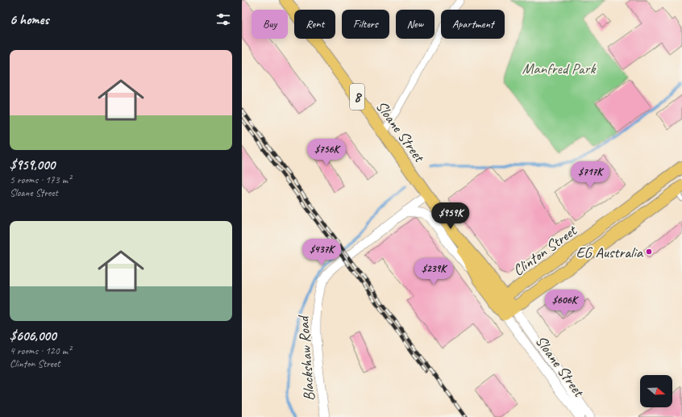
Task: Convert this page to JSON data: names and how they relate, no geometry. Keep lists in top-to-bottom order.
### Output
{
  "streets": {
    "main road": ["8", "Sloane Street", "Clinton Street"],
    "street": ["Blackshaw Road"]
  },
  "crossings": [
    ["Sloane Street", "Clinton Street"],
    ["Sloane Street", "Blackshaw Road"]
  ],
  "parks": ["Manfred Park"],
  "places": ["EG Australia"],
  "north": "right",
  "page": {
    "heading": "6 homes",
    "chip": [
      "Buy",
      "Rent",
      "Filters",
      "New",
      "Apartment"
    ],
    "list": [
      {
        "name": "$959,000",
        "note": "5 rooms · 173 m² · Sloane Street"
      },
      {
        "name": "$606,000",
        "note": "4 rooms · 120 m² · Clinton Street"
      }
    ],
    "price": [
      "$756K",
      "$717K",
      "$959K",
      "$437K",
      "$239K",
      "$606K"
    ]
  }
}
